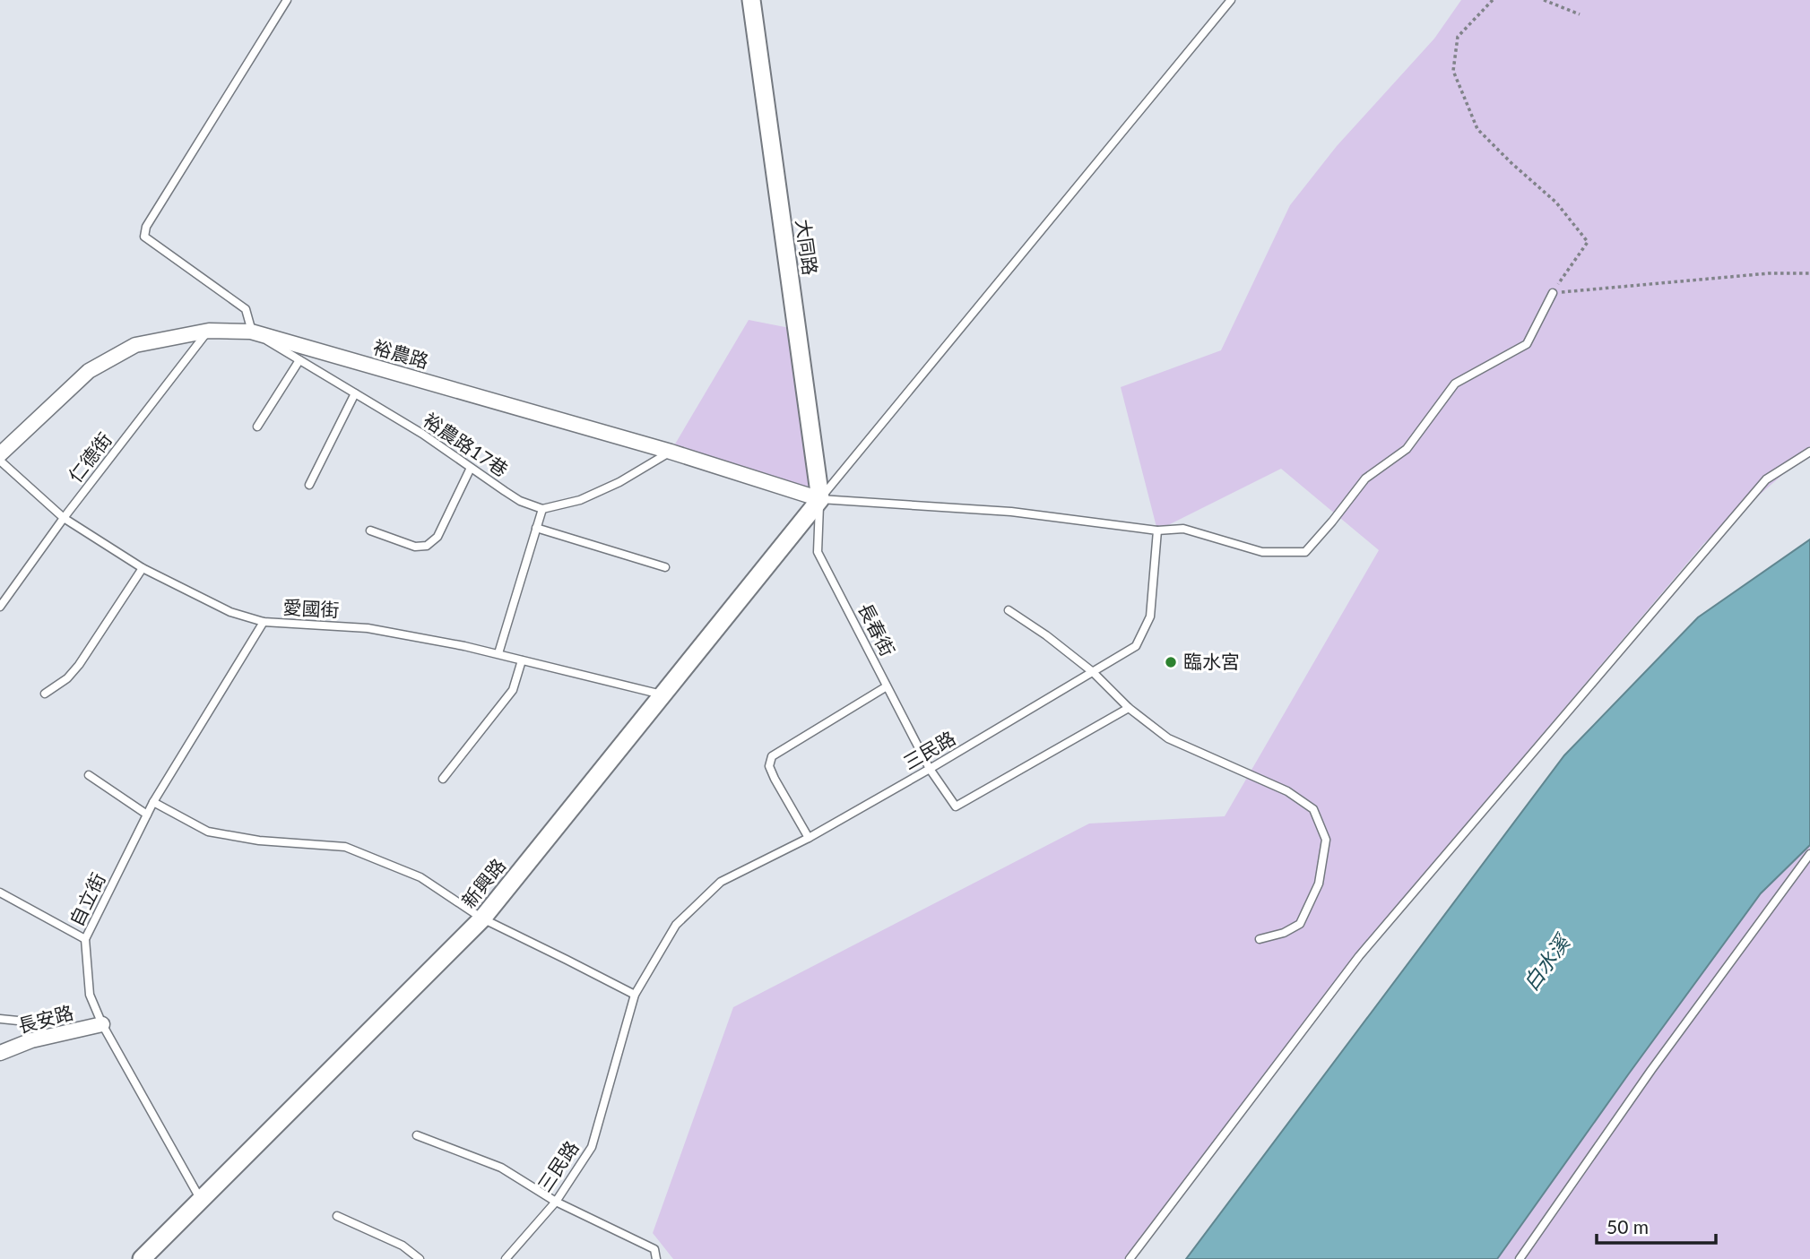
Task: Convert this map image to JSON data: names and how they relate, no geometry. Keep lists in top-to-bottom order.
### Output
{
  "streets": {
    "street": [
      "大同路",
      "裕農路",
      "新興路",
      "長安路"
    ],
    "lane": [
      "裕農路17巷",
      "仁德街",
      "愛國街",
      "長春街",
      "三民路",
      "自立街"
    ]
  },
  "crossings": [
    ["大同路", "裕農路"],
    ["大同路", "長春街"],
    ["大同路", "新興路"],
    ["裕農路", "裕農路17巷"],
    ["裕農路", "仁德街"],
    ["裕農路", "長春街"],
    ["裕農路", "新興路"],
    ["仁德街", "愛國街"],
    ["愛國街", "新興路"],
    ["愛國街", "自立街"],
    ["長春街", "三民路"],
    ["長春街", "新興路"],
    ["新興路", "自立街"],
    ["自立街", "長安路"]
  ],
  "water": ["白水溪"],
  "places": ["臨水宮"],
  "scale_bar": "50 m"
}
